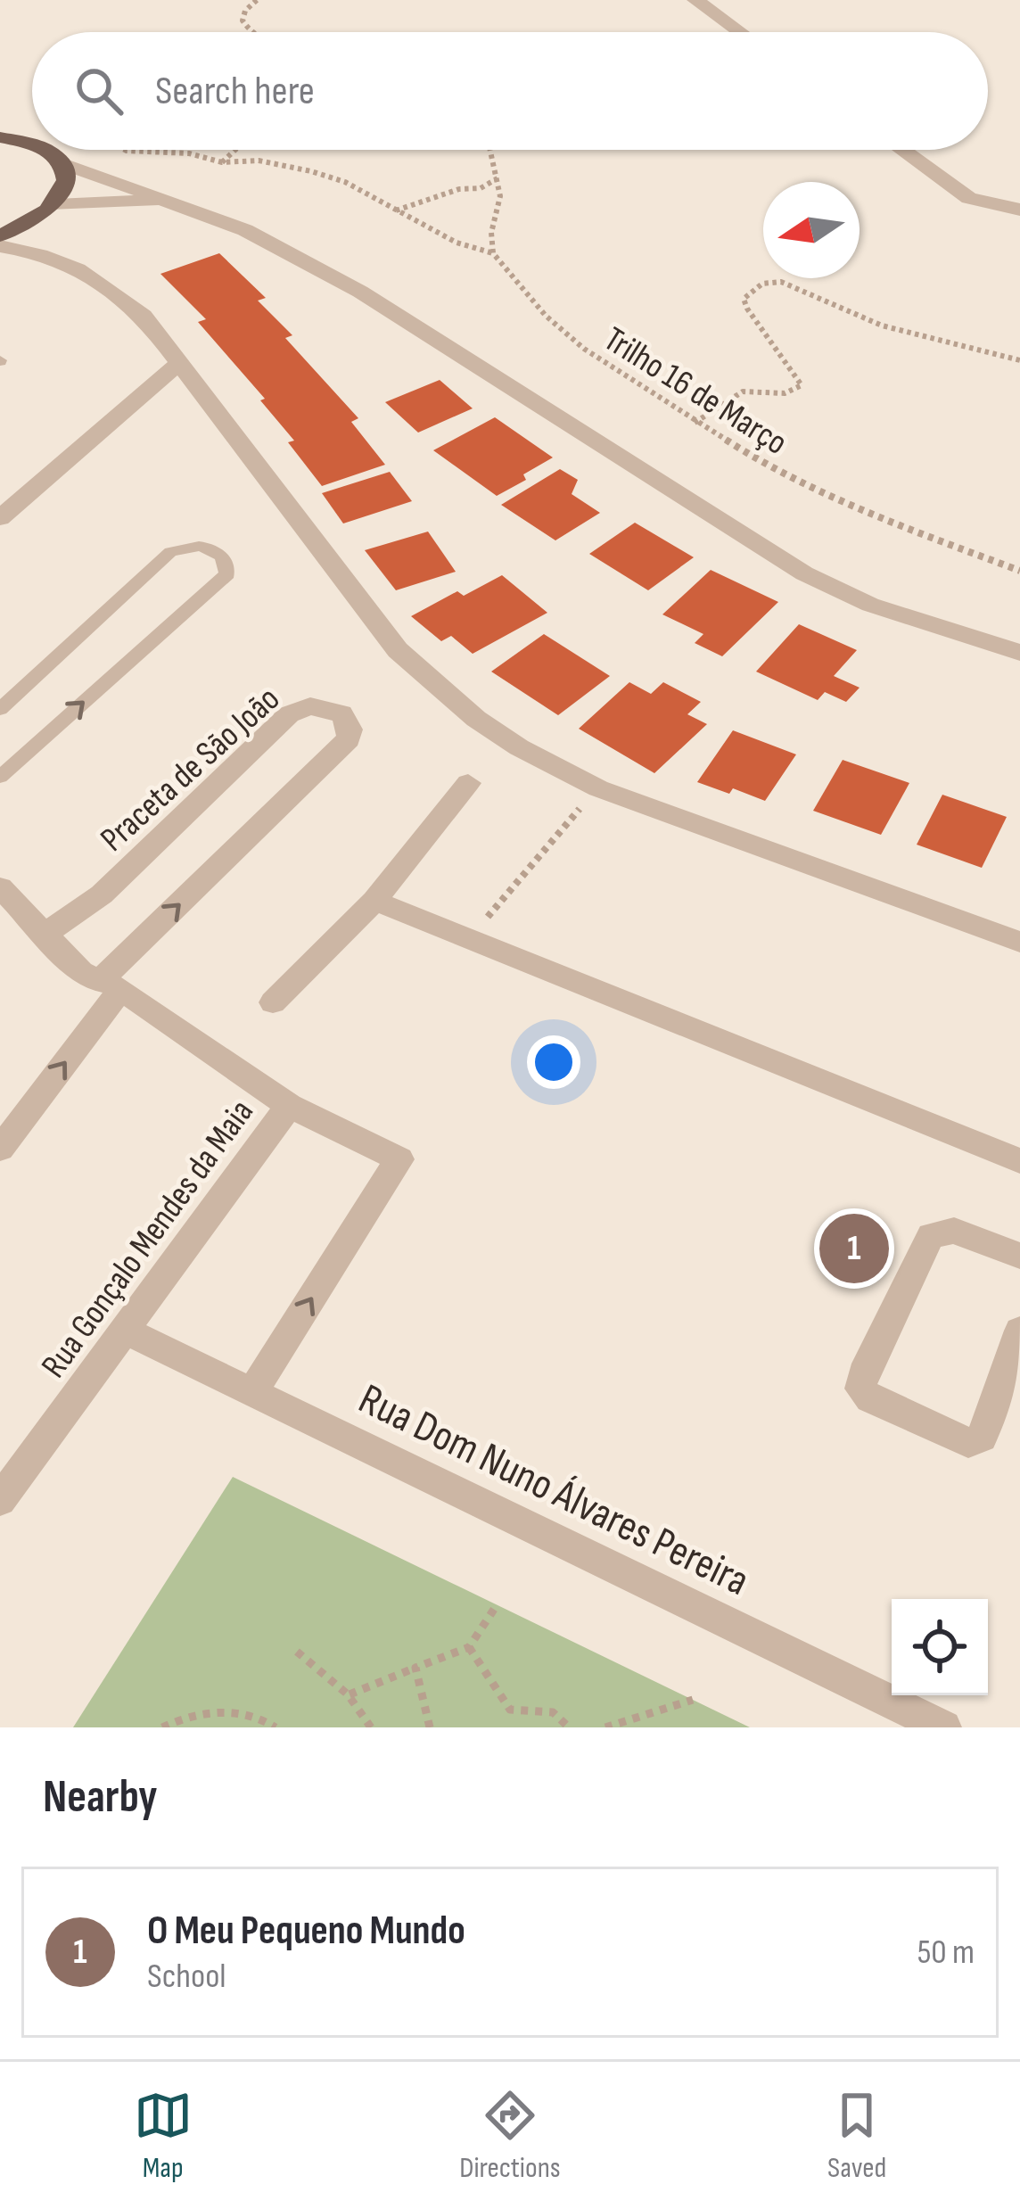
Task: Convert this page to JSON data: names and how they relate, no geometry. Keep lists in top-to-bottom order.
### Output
{
  "streets": {
    "street": ["Praceta de São João", "Rua Gonçalo Mendes da Maia", "Rua Dom Nuno Álvares Pereira"],
    "path": ["Trilho 16 de Março"]
  },
  "crossings": [
    ["Praceta de São João", "Rua Gonçalo Mendes da Maia"],
    ["Rua Gonçalo Mendes da Maia", "Rua Dom Nuno Álvares Pereira"]
  ],
  "north": "left",
  "page": {
    "search": "Search here",
    "pins": "1",
    "heading": "Nearby",
    "list": [
      {
        "mark": "1",
        "name": "O Meu Pequeno Mundo",
        "note": "School",
        "value": "50 m"
      }
    ],
    "nav": ["Map", "Directions", "Saved"]
  }
}
